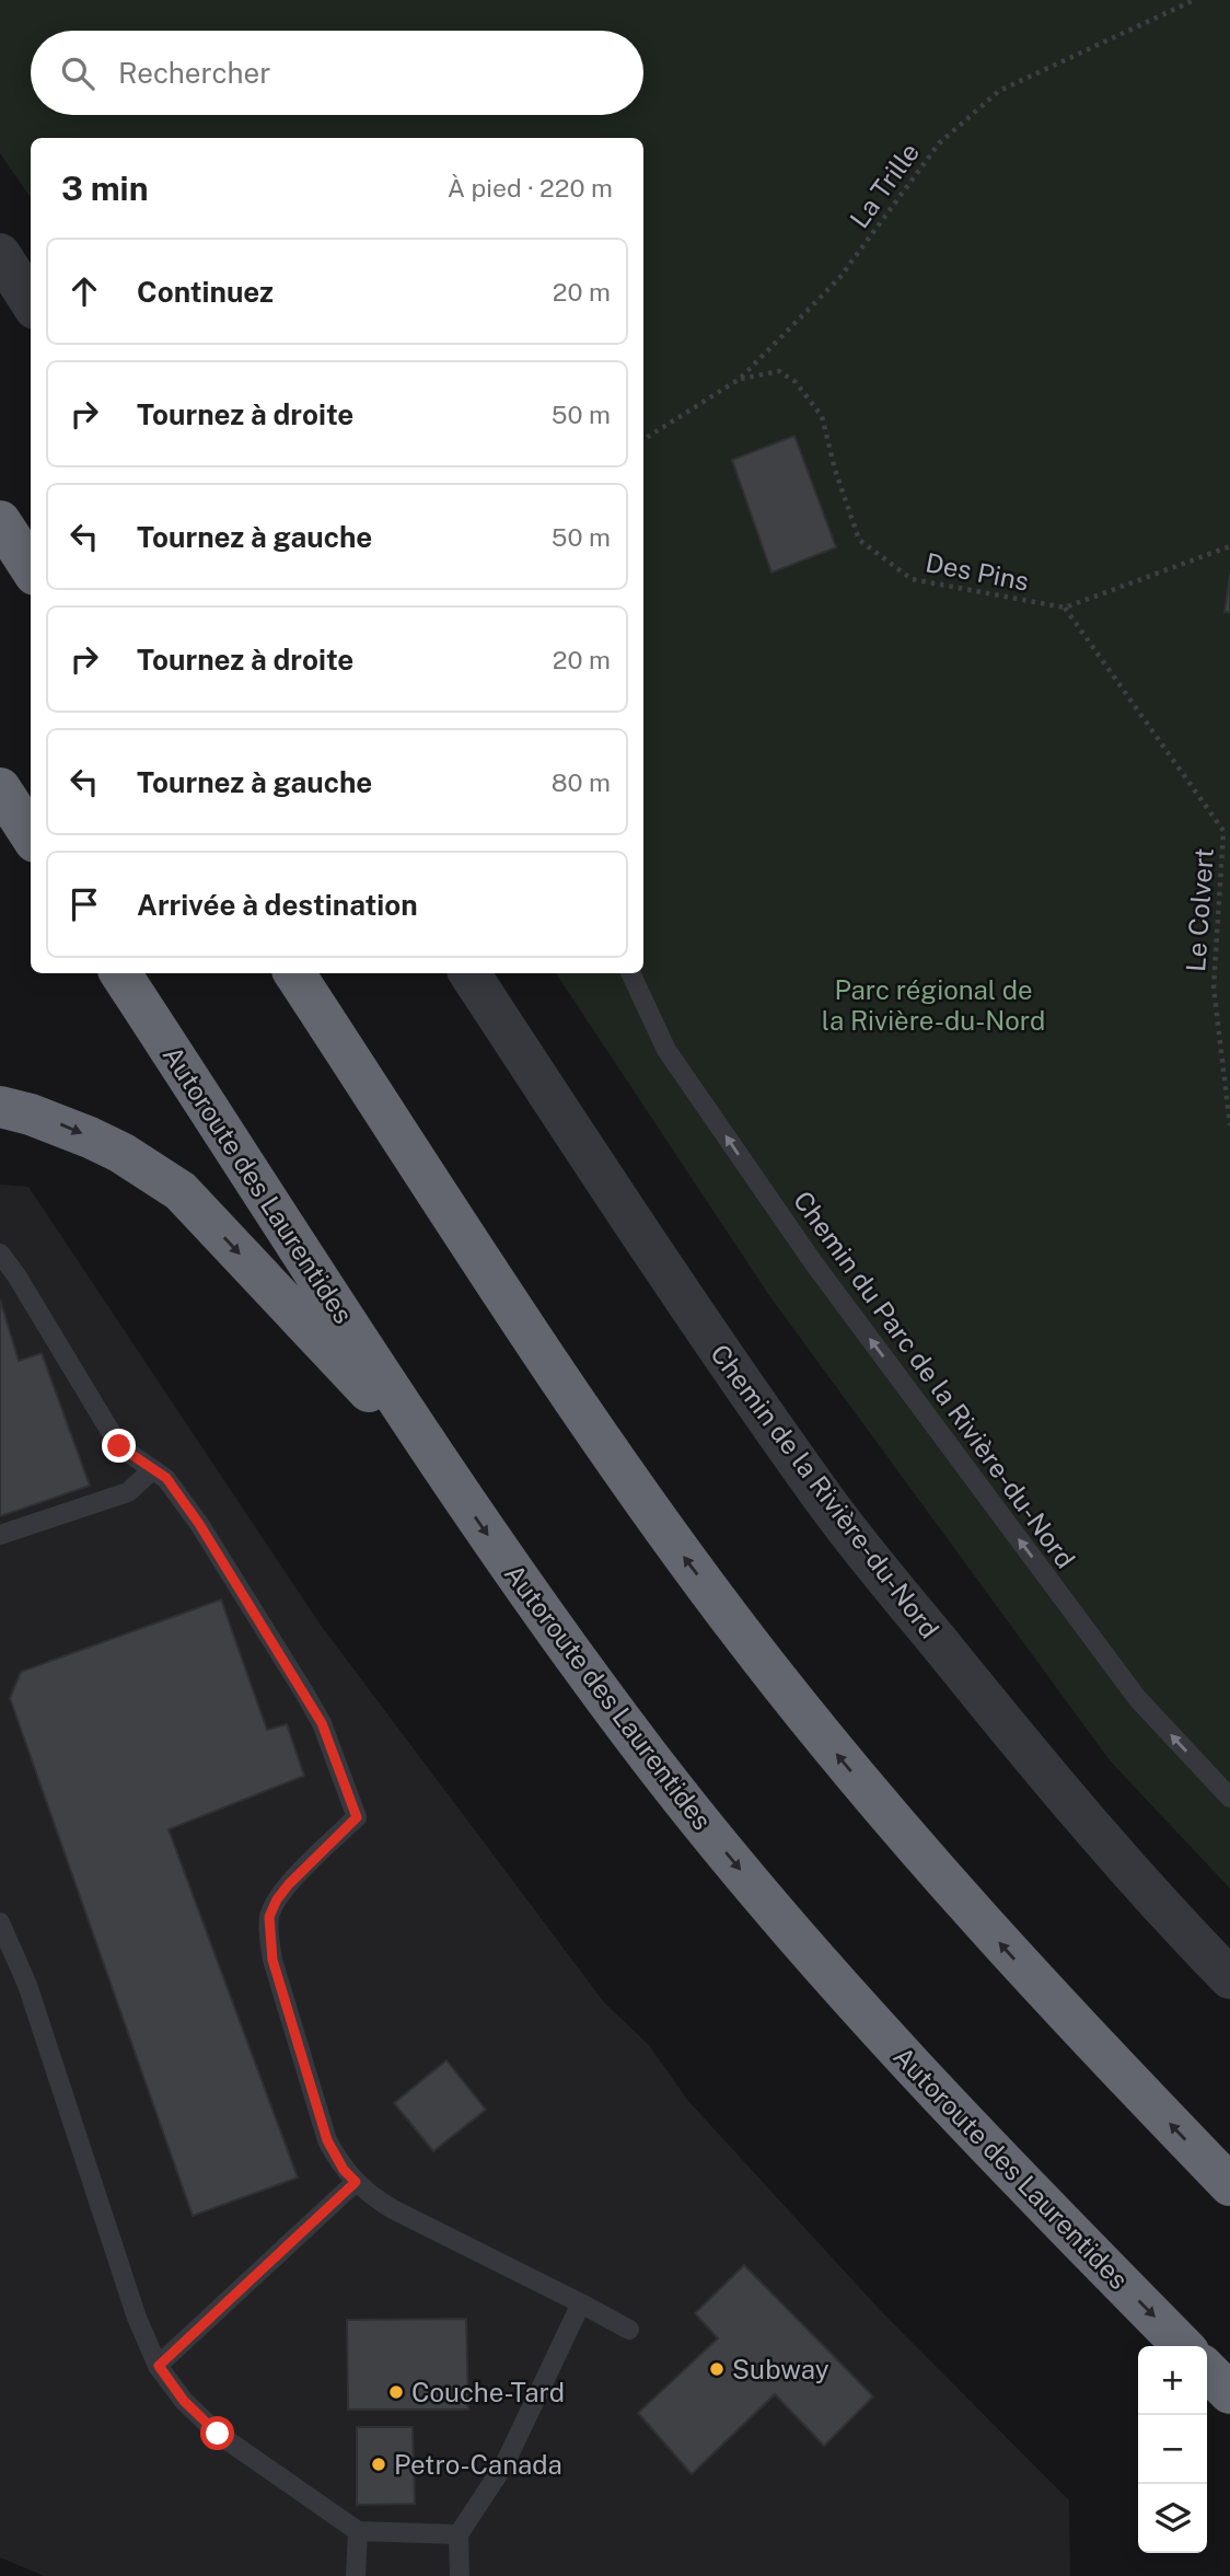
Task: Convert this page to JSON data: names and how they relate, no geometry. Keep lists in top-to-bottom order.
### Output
{
  "streets": {
    "highway": ["Autoroute des Laurentides"],
    "street": ["Chemin de la Rivière-du-Nord"],
    "lane": ["Chemin du Parc de la Rivière-du-Nord"],
    "path": ["La Trille", "Des Pins", "Le Colvert"]
  },
  "crossings": [
    ["La Trille", "Des Pins"],
    ["Des Pins", "Le Colvert"]
  ],
  "one_way": ["Chemin du Parc de la Rivière-du-Nord"],
  "parks": ["Parc régional de la Rivière-du-Nord"],
  "places": ["Subway", "Couche-Tard", "Petro-Canada"],
  "page": {
    "search": "Rechercher",
    "heading": ["3 min", "À pied · 220 m"],
    "list": [
      ["Continuez", "20 m"],
      ["Tournez à droite", "50 m"],
      ["Tournez à gauche", "50 m"],
      ["Tournez à droite", "20 m"],
      ["Tournez à gauche", "80 m"],
      "Arrivée à destination"
    ],
    "map_buttons": ["+", "−"]
  }
}
